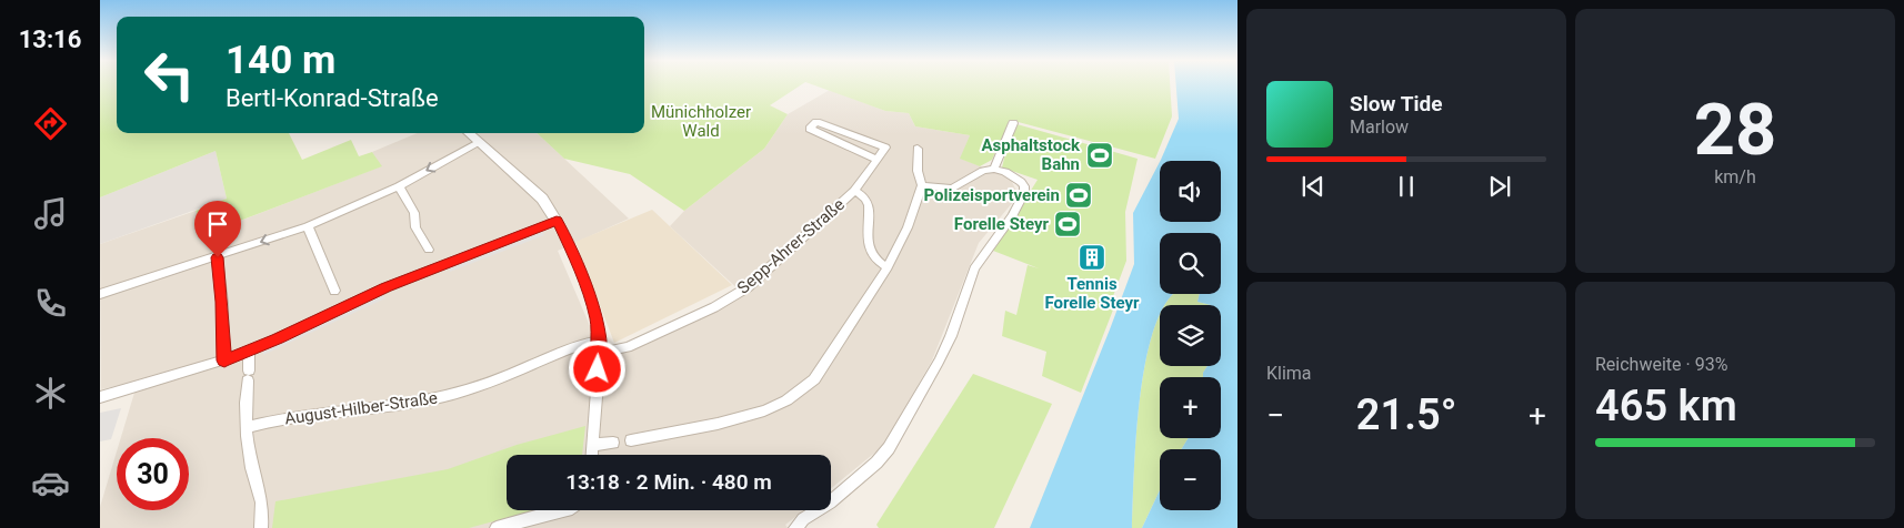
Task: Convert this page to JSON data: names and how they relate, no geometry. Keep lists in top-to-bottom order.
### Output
{
  "streets": {
    "street": ["Sepp-Ahrer-Straße", "August-Hilber-Straße"]
  },
  "parks": ["Münichholzer Wald"],
  "places": {
    "sports": ["Asphaltstock Bahn", "Polizeisportverein", "Forelle Steyr"],
    "building": ["Tennis Forelle Steyr"]
  },
  "page": {
    "tabs": "13:16",
    "tile": [
      ["28", "km/h"],
      "Klima",
      ["Reichweite · 93%", "465 km"]
    ],
    "turn": ["140 m", "Bertl-Konrad-Straße"],
    "song": ["Slow Tide", "Marlow"],
    "map_buttons": ["+", "−"],
    "heat": ["−", "21.5°", "+"],
    "limit": "30",
    "trip": "13:18 · 2 Min. · 480 m"
  }
}
